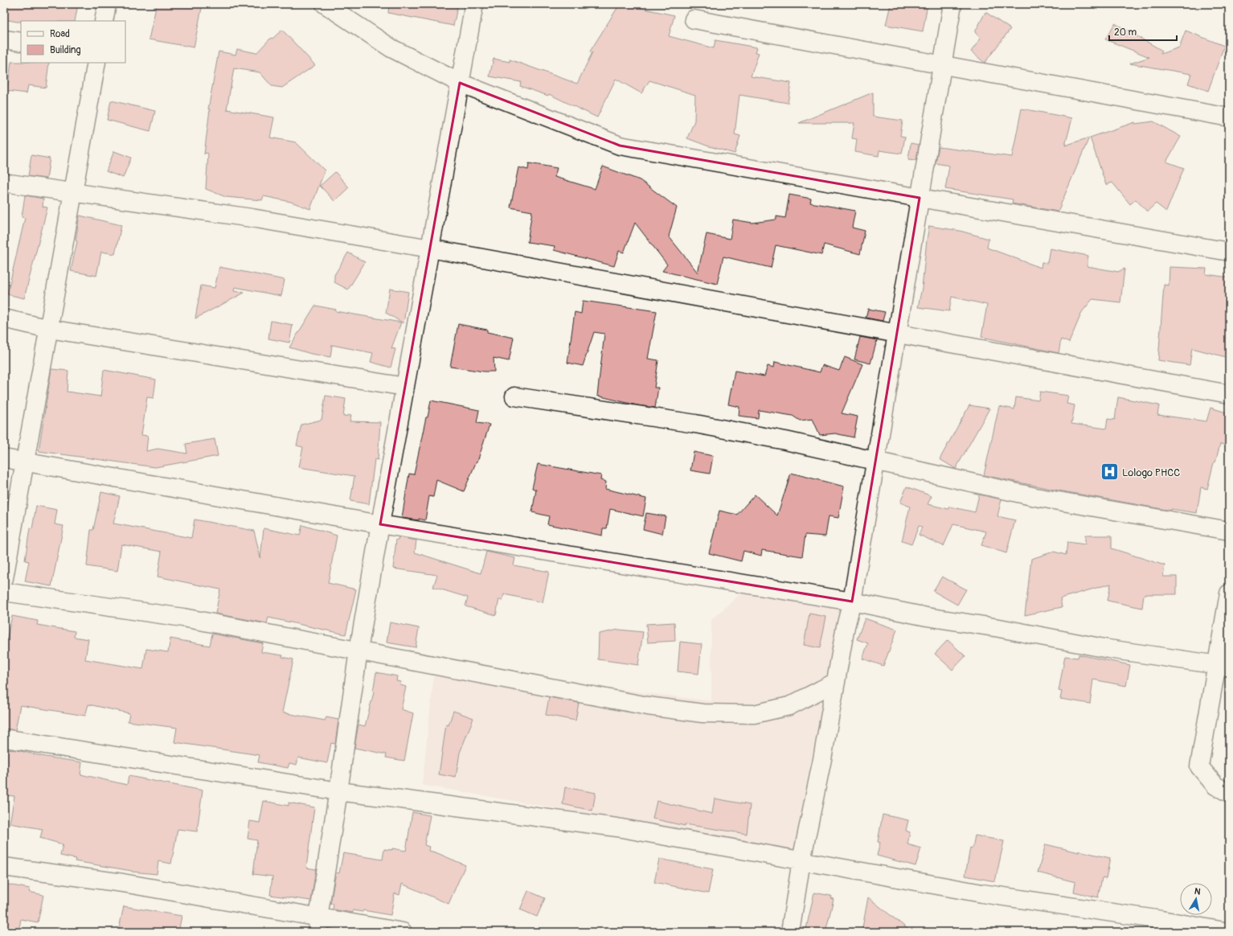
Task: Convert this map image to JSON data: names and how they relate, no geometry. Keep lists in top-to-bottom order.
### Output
{
  "places": {
    "hospital": ["Lologo PHCC"]
  },
  "legend": ["Road", "Building"],
  "scale_bar": "20 m",
  "north": "top"
}
